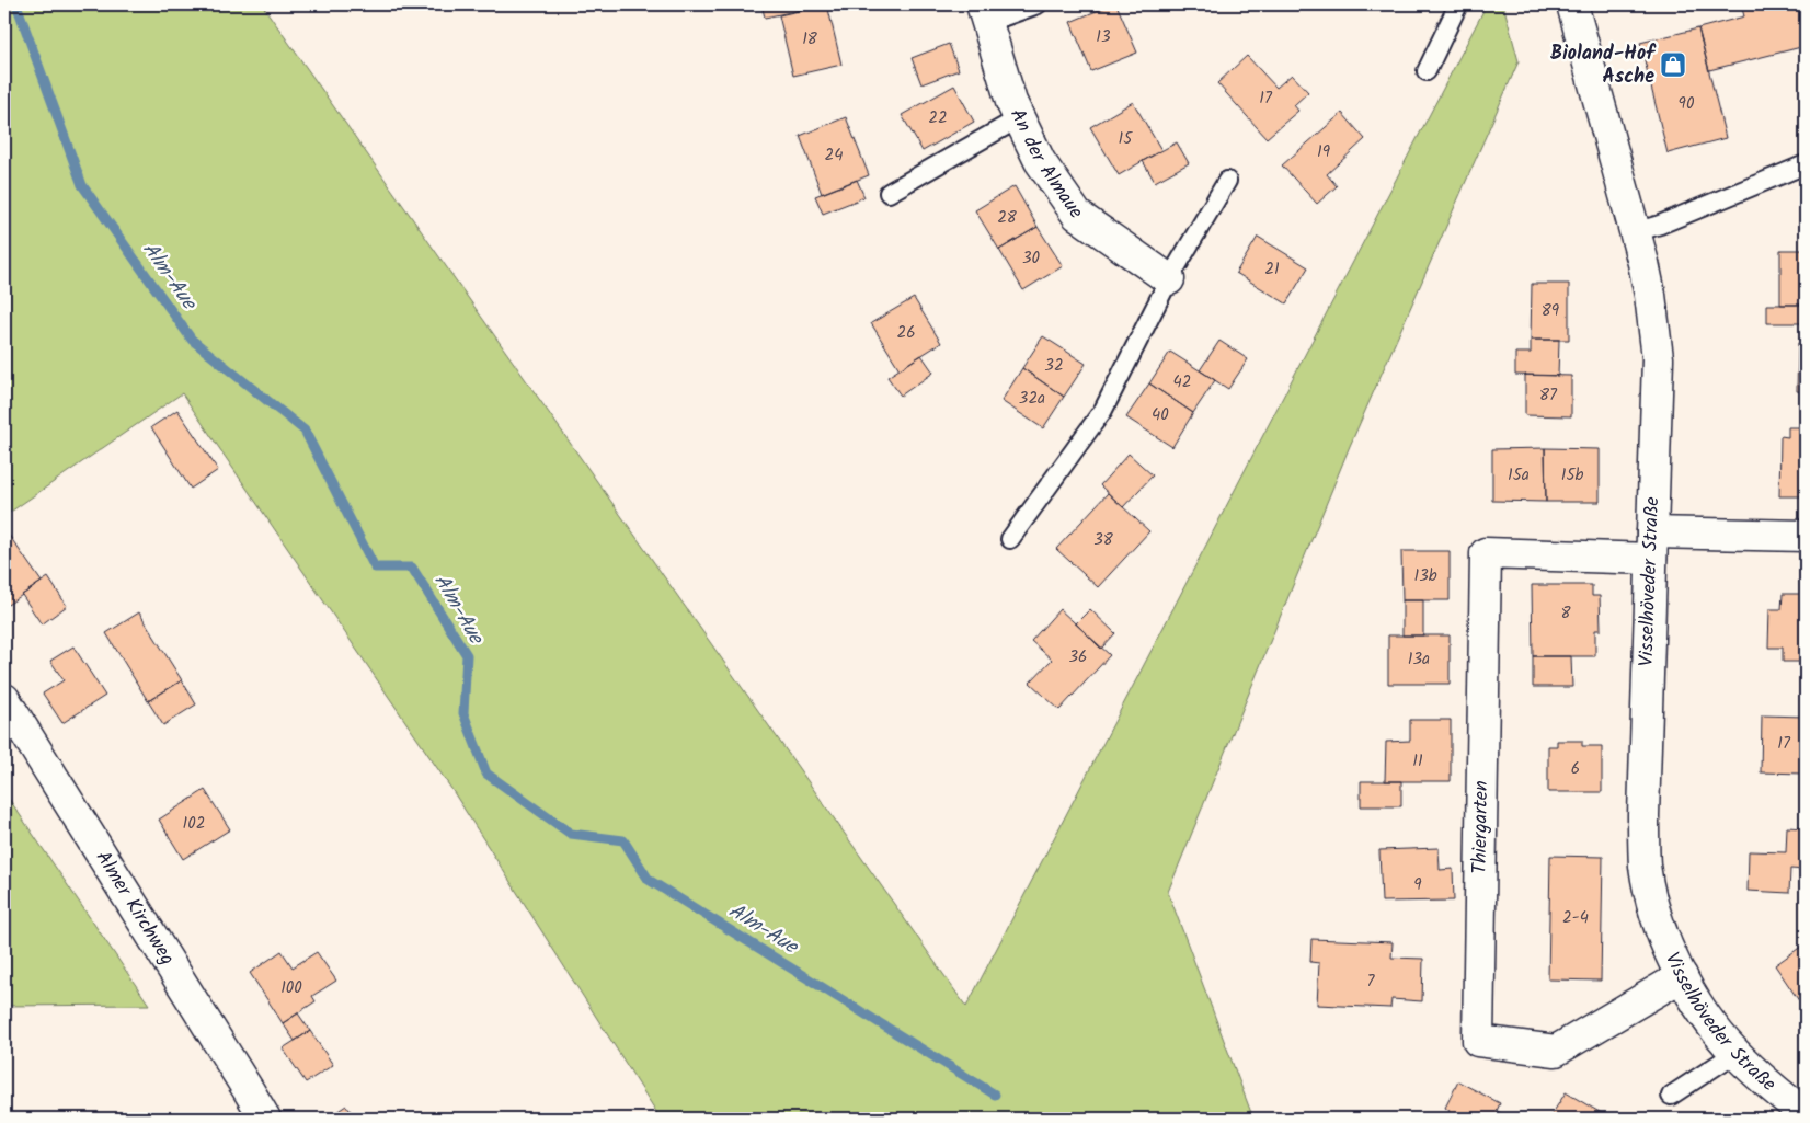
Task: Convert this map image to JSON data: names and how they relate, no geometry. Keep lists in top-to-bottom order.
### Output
{
  "streets": {
    "street": [
      "An der Almaue",
      "Visselhöveder Straße",
      "Thiergarten",
      "Almer Kirchweg"
    ]
  },
  "crossings": [
    ["Visselhöveder Straße", "Thiergarten"]
  ],
  "water": ["Alm-Aue"],
  "places": {
    "shop": ["Bioland-Hof Asche"]
  },
  "house_numbers": [
    "13",
    "18",
    "17",
    "90",
    "22",
    "15",
    "19",
    "24",
    "28",
    "30",
    "21",
    "89",
    "26",
    "32",
    "42",
    "87",
    "32a",
    "40",
    "15a",
    "15b",
    "38",
    "13b",
    "8",
    "36",
    "13a",
    "17",
    "11",
    "6",
    "102",
    "9",
    "2-4",
    "7",
    "100"
  ]
}
